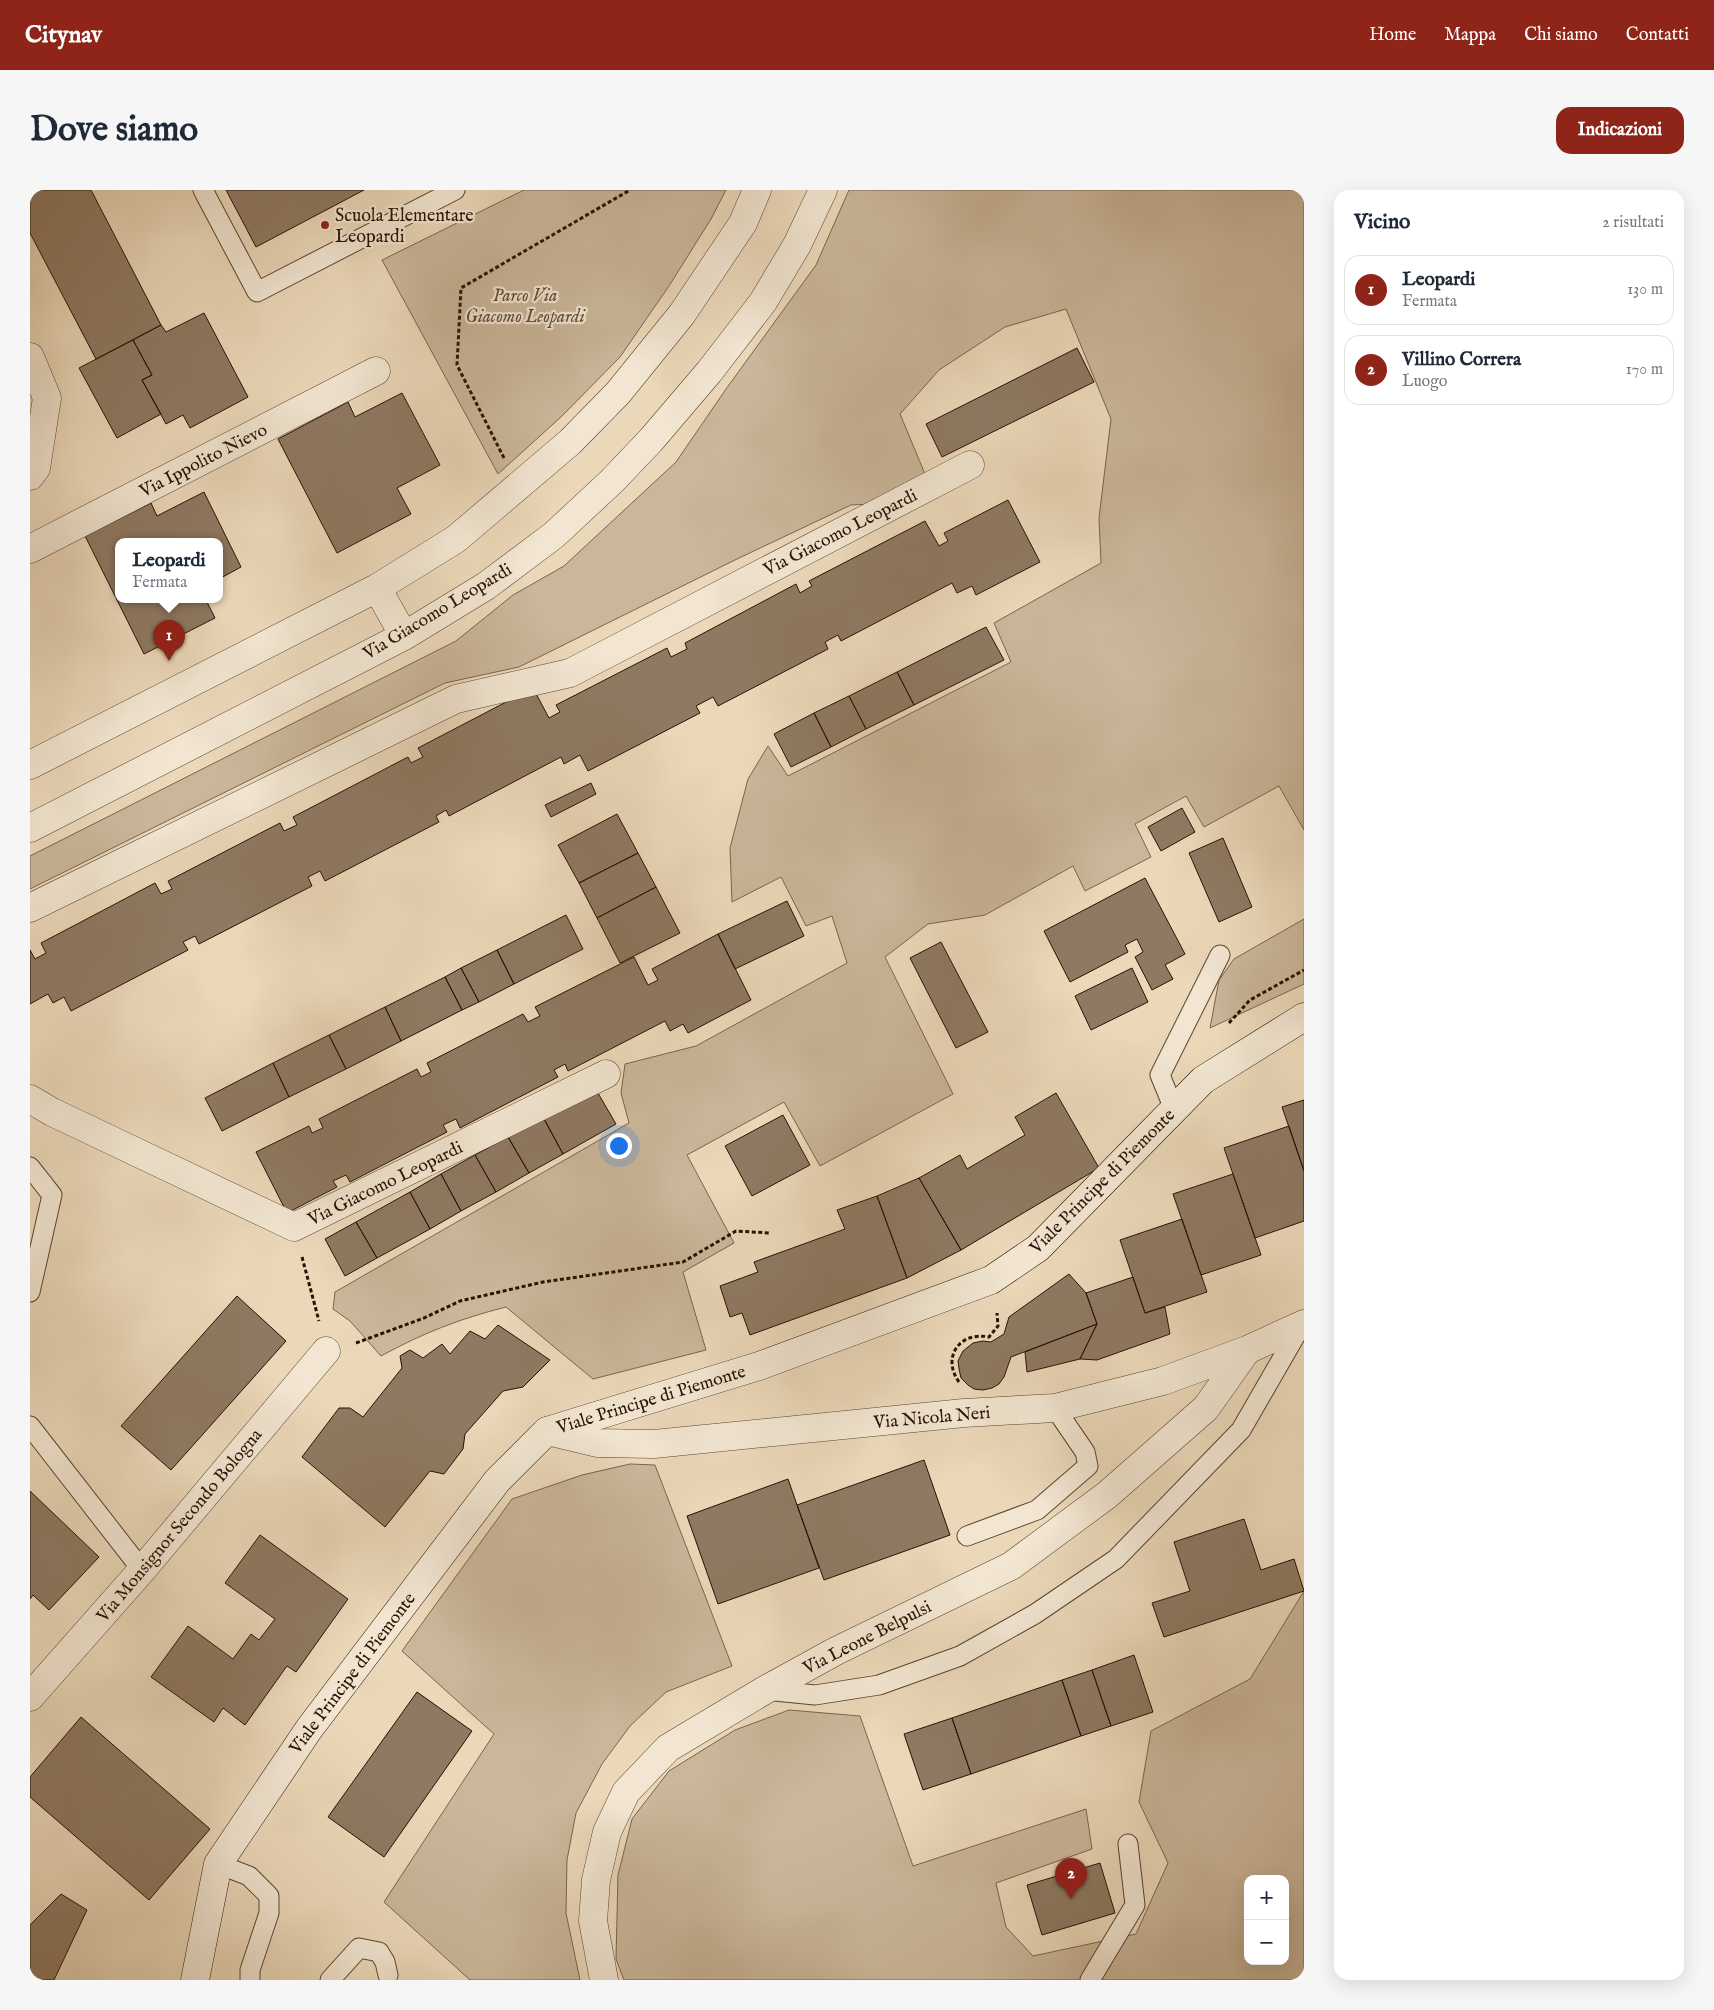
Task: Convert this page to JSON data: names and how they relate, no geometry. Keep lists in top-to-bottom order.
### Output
{
  "streets": {
    "street": [
      "Via Ippolito Nievo",
      "Via Giacomo Leopardi",
      "Viale Principe di Piemonte",
      "Via Nicola Neri",
      "Via Monsignor Secondo Bologna",
      "Via Leone Belpulsi"
    ]
  },
  "crossings": [
    ["Viale Principe di Piemonte", "Via Nicola Neri"],
    ["Via Nicola Neri", "Via Leone Belpulsi"]
  ],
  "parks": ["Parco Via Giacomo Leopardi"],
  "places": ["Scuola Elementare Leopardi"],
  "page": {
    "header": "Citynav",
    "nav": [
      "Home",
      "Mappa",
      "Chi siamo",
      "Contatti"
    ],
    "buttons": "Indicazioni",
    "title": "Dove siamo",
    "heading": ["Vicino", "2 risultati"],
    "list": [
      {
        "mark": "1",
        "name": "Leopardi",
        "note": "Fermata",
        "value": "130 m"
      },
      {
        "mark": "2",
        "name": "Villino Correra",
        "note": "Luogo",
        "value": "170 m"
      }
    ],
    "popup": ["Leopardi", "Fermata"],
    "pins": ["1", "2"],
    "map_buttons": ["+", "−"]
  }
}
